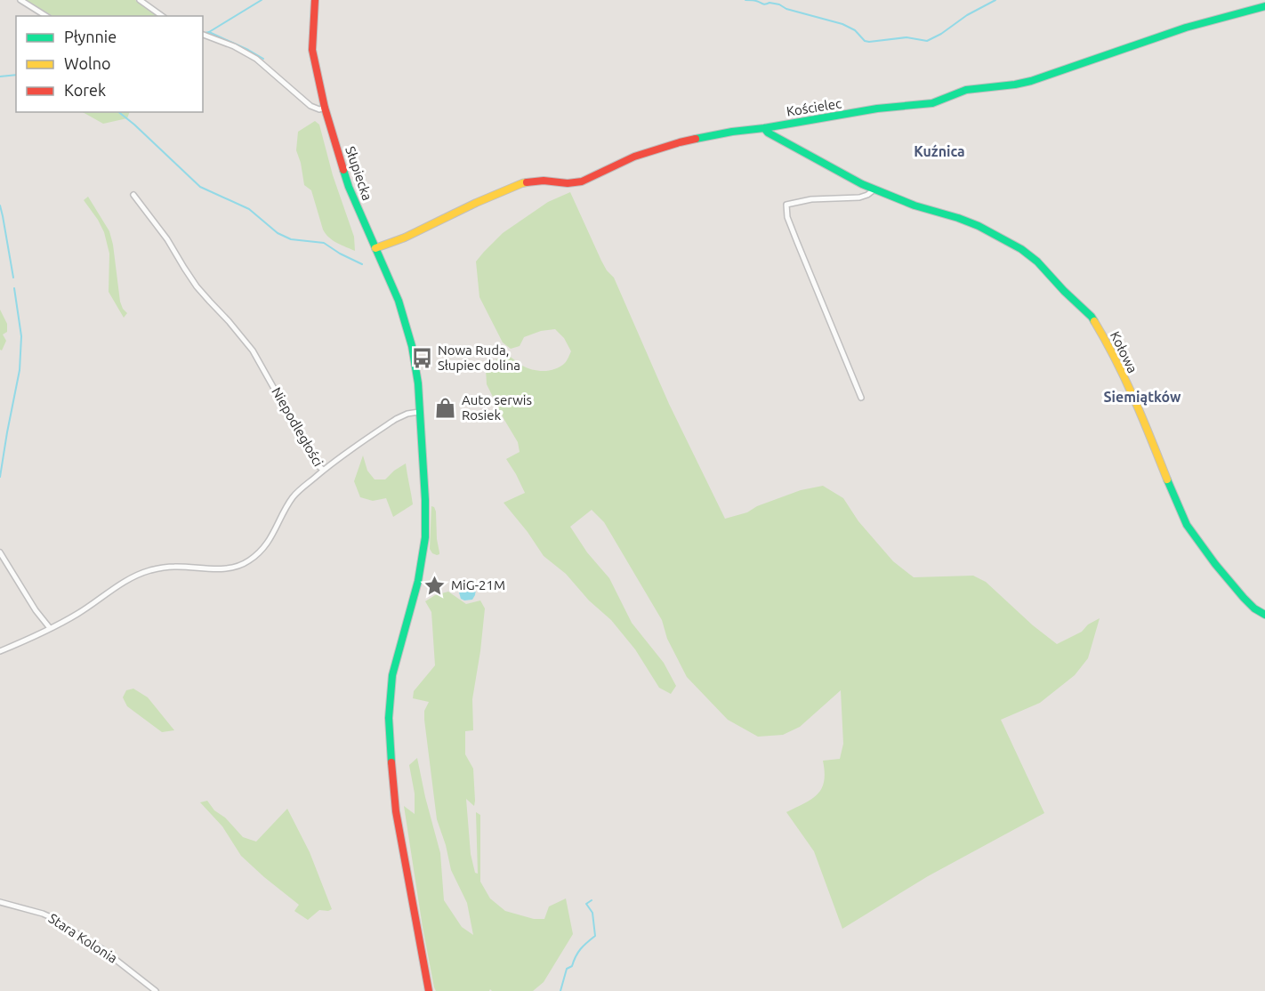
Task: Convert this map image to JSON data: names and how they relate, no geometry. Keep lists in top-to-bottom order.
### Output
{
  "streets": {
    "street": [
      "Kościelec",
      "Słupiecka",
      "Kołowa",
      "Niepodległości",
      "Stara Kolonia"
    ]
  },
  "crossings": [
    ["Kościelec", "Słupiecka"],
    ["Kościelec", "Kołowa"]
  ],
  "districts": ["Kuźnica", "Siemiątków"],
  "places": {
    "bus stop": ["Nowa Ruda, Słupiec dolina"],
    "shop": ["Auto serwis Rosiek"],
    "place": ["MiG-21M"]
  },
  "legend": ["Płynnie", "Wolno", "Korek"]
}
